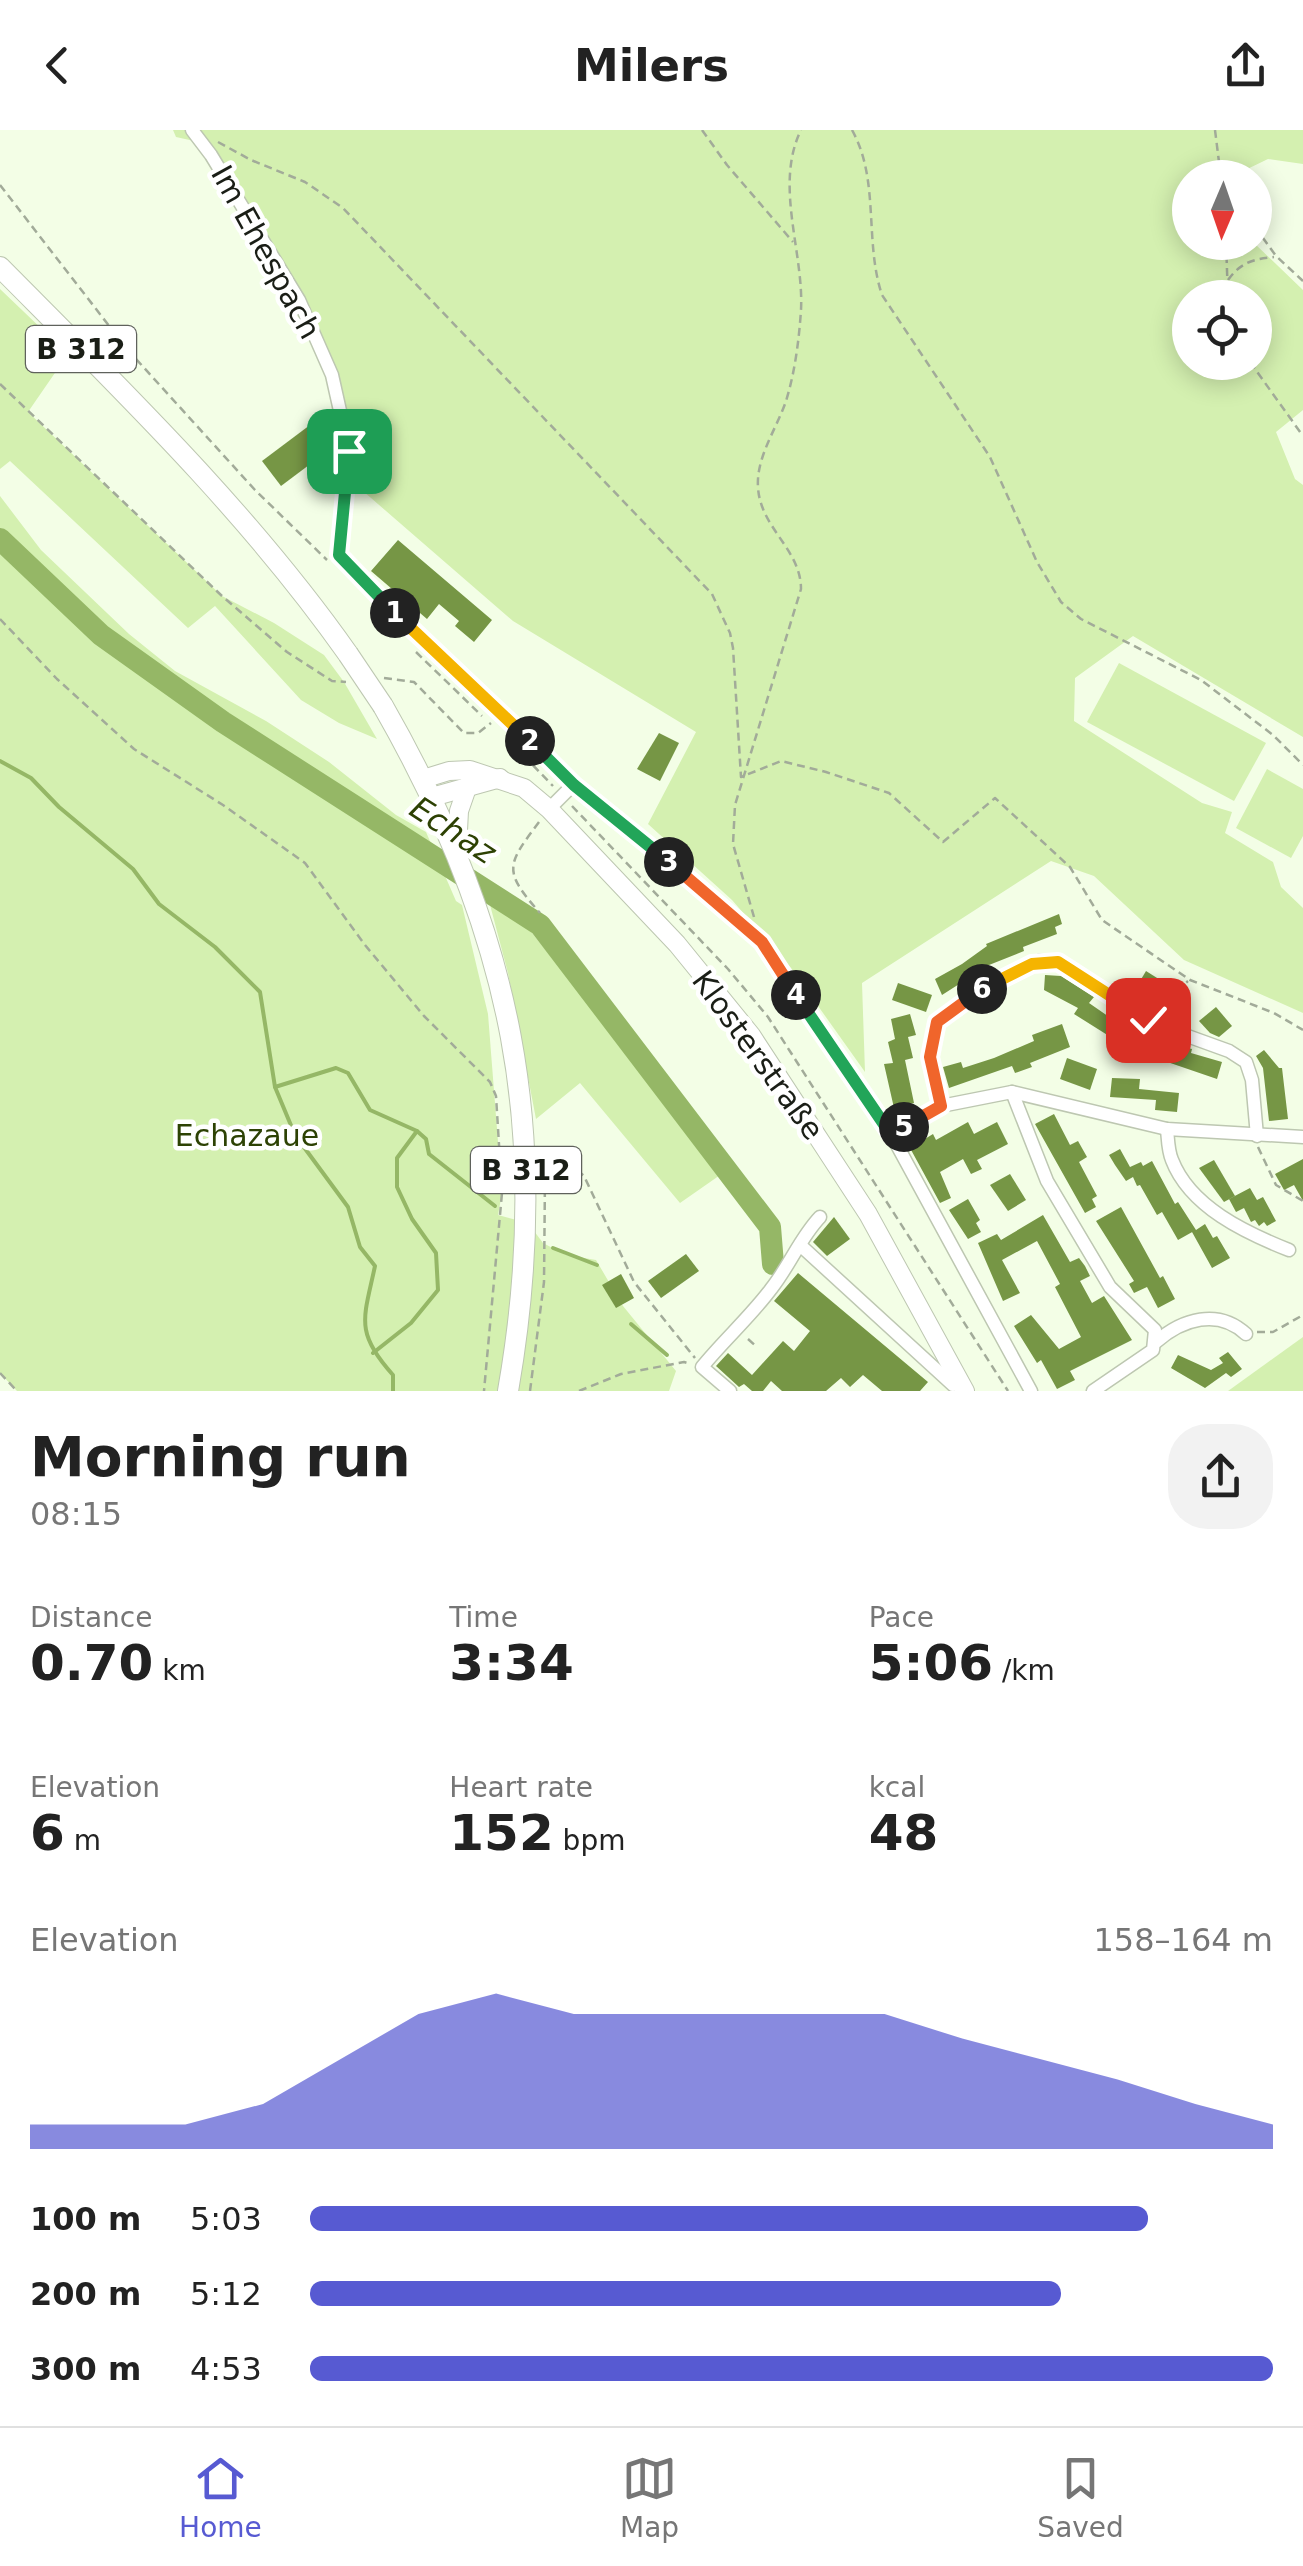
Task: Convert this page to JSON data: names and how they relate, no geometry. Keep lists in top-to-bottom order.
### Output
{
  "streets": {
    "main road": ["B 312", "Klosterstraße"],
    "street": ["Im Ehespach"]
  },
  "crossings": [
    ["B 312", "Klosterstraße"]
  ],
  "water": ["Echaz"],
  "parks": ["Echazaue"],
  "north": "bottom",
  "page": {
    "header": "Milers",
    "pins": [
      "1",
      "2",
      "3",
      "6",
      "4",
      "5"
    ],
    "heading": ["Morning run", "08:15"],
    "stats": [
      ["Distance", "0.70 km"],
      ["Time", "3:34"],
      ["Pace", "5:06 /km"],
      ["Elevation", "6 m"],
      ["Heart rate", "152 bpm"],
      ["kcal", "48"]
    ],
    "chart": ["Elevation", "158–164 m"],
    "list": [
      {
        "name": "100 m",
        "note": "5:03"
      },
      {
        "name": "200 m",
        "note": "5:12"
      },
      {
        "name": "300 m",
        "note": "4:53"
      }
    ],
    "tabs": ["Home", "Map", "Saved"]
  }
}
